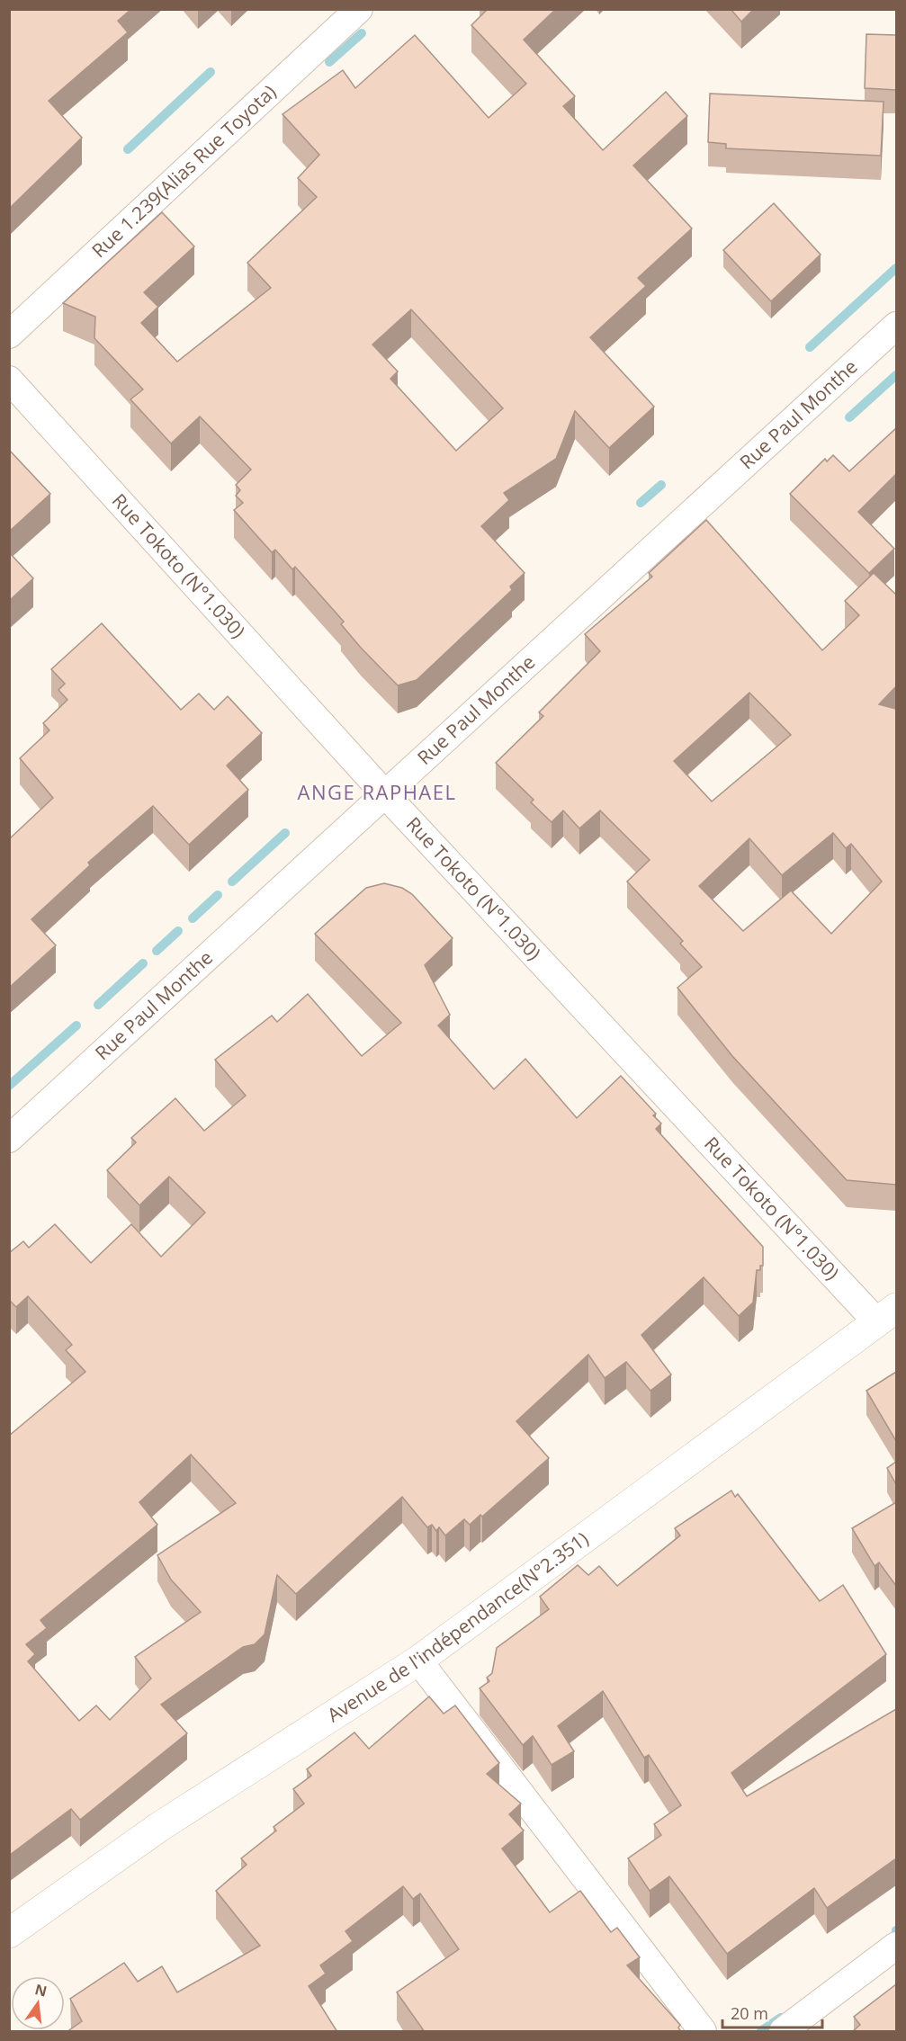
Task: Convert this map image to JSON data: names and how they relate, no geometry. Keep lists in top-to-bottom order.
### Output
{
  "streets": {
    "main road": ["Avenue de l'indépendance(N°2.351)"],
    "street": ["Rue 1.239(Alias Rue Toyota)", "Rue Paul Monthe", "Rue Tokoto (N°1.030)"]
  },
  "crossings": [
    ["Rue Paul Monthe", "Rue Tokoto (N°1.030)"],
    ["Rue Tokoto (N°1.030)", "Avenue de l'indépendance(N°2.351)"]
  ],
  "districts": ["ANGE RAPHAEL"],
  "scale_bar": "20 m",
  "north": "top"
}
